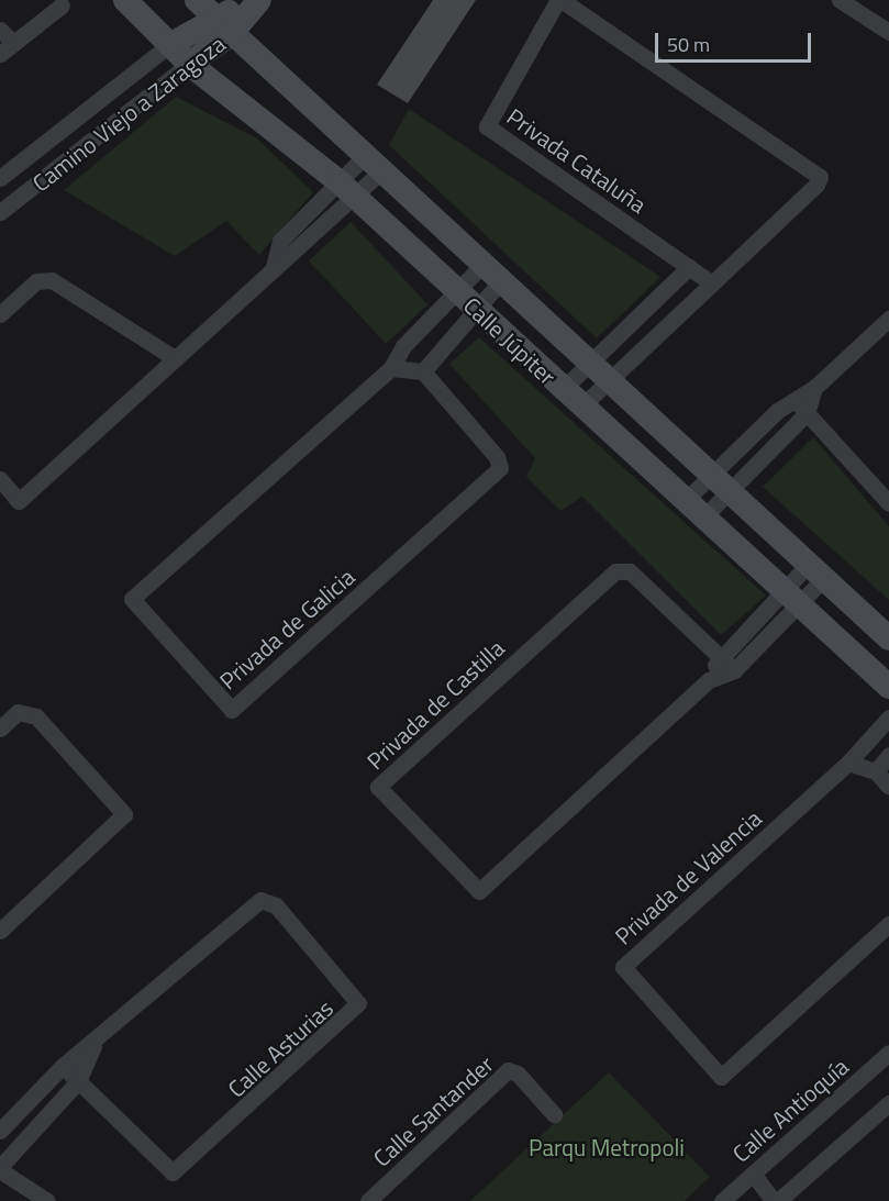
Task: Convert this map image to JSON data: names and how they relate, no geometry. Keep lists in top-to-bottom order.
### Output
{
  "streets": {
    "main road": ["Camino Viejo a Zaragoza", "Calle Júpiter"],
    "street": [
      "Privada Cataluña",
      "Privada de Galicia",
      "Privada de Castilla",
      "Privada de Valencia",
      "Calle Asturias",
      "Calle Antioquía",
      "Calle Santander"
    ]
  },
  "crossings": [
    ["Camino Viejo a Zaragoza", "Calle Júpiter"],
    ["Privada Cataluña", "Calle Júpiter"],
    ["Calle Júpiter", "Privada de Galicia"],
    ["Calle Júpiter", "Privada de Castilla"]
  ],
  "parks": ["Parqu Metropoli"],
  "scale_bar": "50 m"
}
